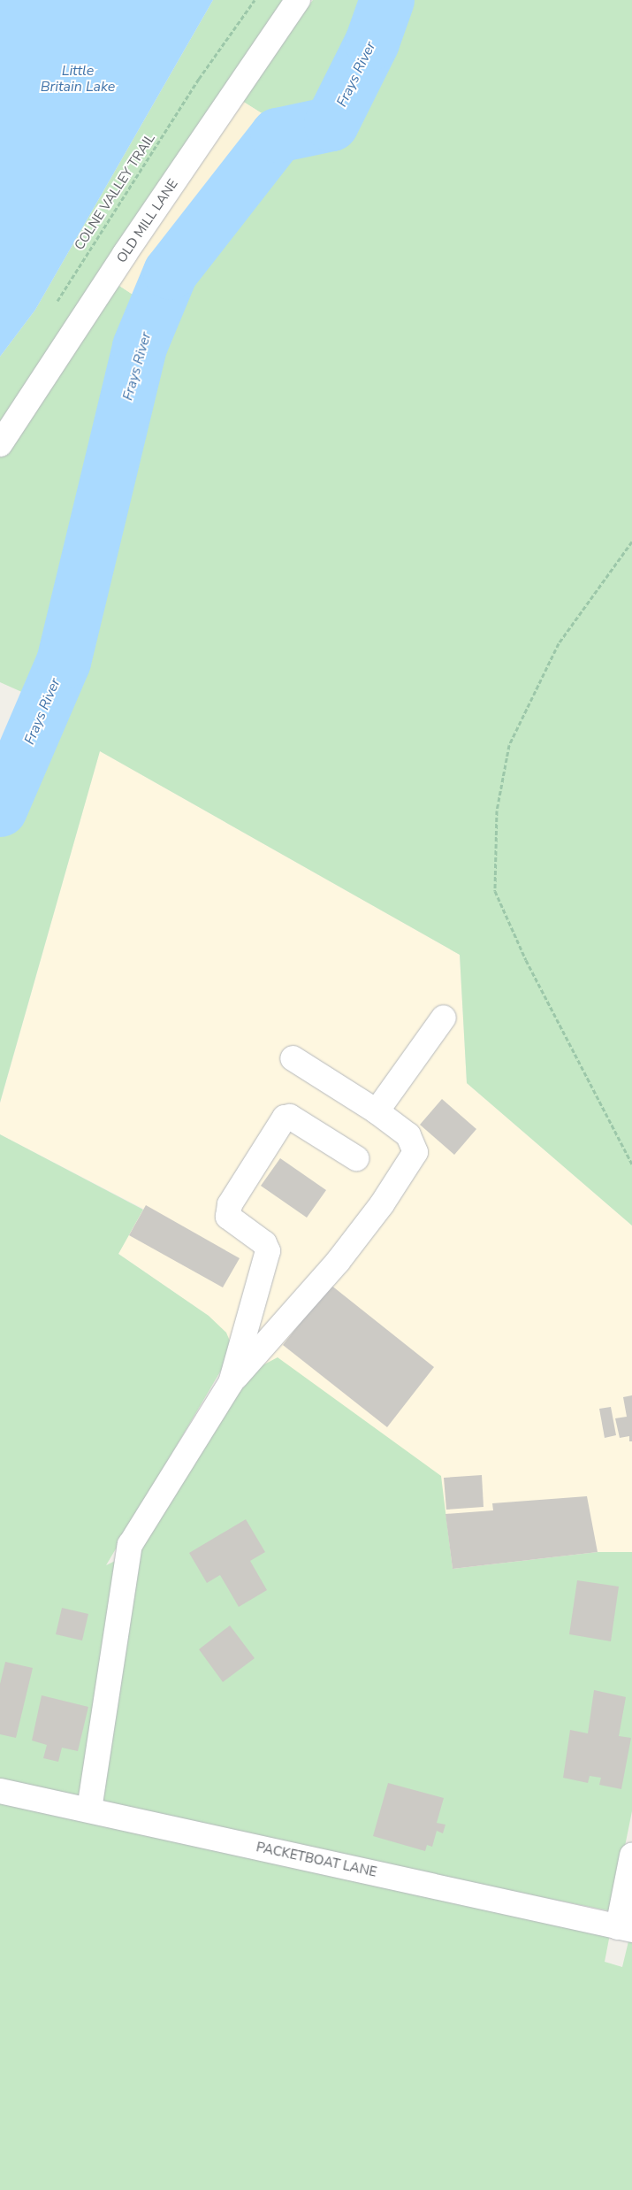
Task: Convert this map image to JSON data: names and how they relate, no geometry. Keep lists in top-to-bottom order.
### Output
{
  "streets": {
    "street": ["OLD MILL LANE", "PACKETBOAT LANE"],
    "path": ["COLNE VALLEY TRAIL"]
  },
  "water": ["Little Britain Lake", "Frays River"]
}
